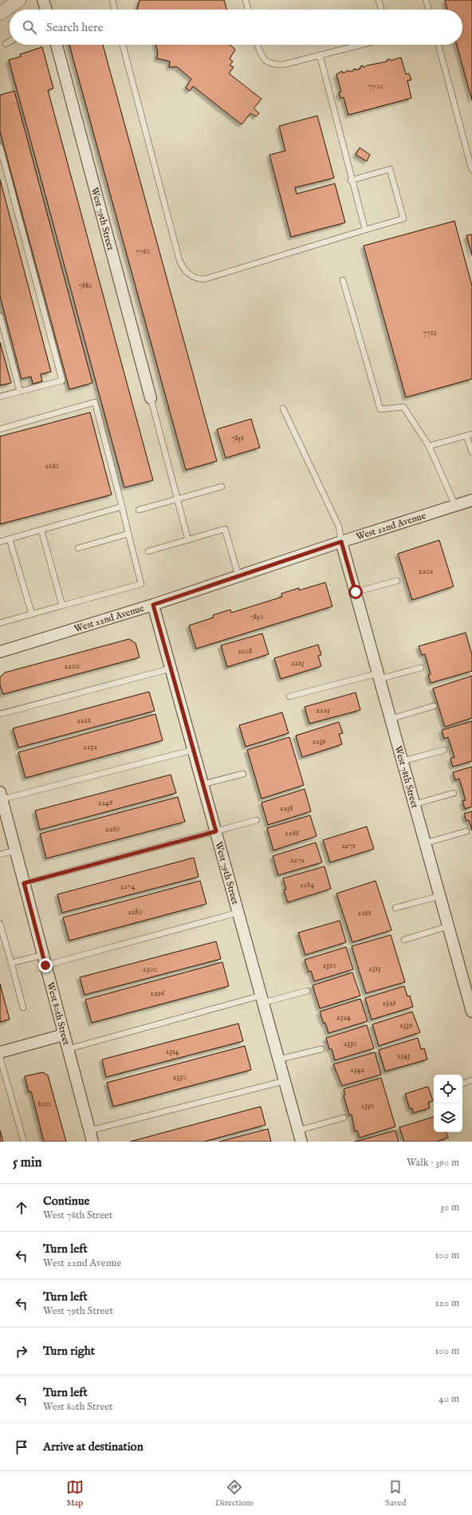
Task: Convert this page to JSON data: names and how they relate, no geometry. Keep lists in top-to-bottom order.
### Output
{
  "streets": {
    "street": [
      "West 79th Street",
      "West 22nd Avenue",
      "West 78th Street",
      "West 80th Street"
    ]
  },
  "crossings": [
    ["West 79th Street", "West 22nd Avenue"],
    ["West 22nd Avenue", "West 78th Street"]
  ],
  "house_numbers": [
    "7700",
    "7760",
    "7880",
    "7711",
    "7851",
    "2160",
    "2202",
    "7850",
    "2208",
    "2215",
    "2200",
    "2225",
    "2216",
    "2239",
    "2232",
    "2246",
    "2258",
    "2260",
    "2266",
    "2271",
    "2272",
    "2284",
    "2274",
    "2280",
    "2291",
    "2310",
    "2315",
    "2300",
    "2296",
    "2329",
    "2324",
    "2339",
    "2330",
    "2314",
    "2345",
    "2342",
    "2330",
    "8010",
    "2350"
  ],
  "page": {
    "search": "Search here",
    "heading": ["5 min", "Walk · 390 m"],
    "list": [
      ["Continue", "West 78th Street", "30 m"],
      ["Turn left", "West 22nd Avenue", "100 m"],
      ["Turn left", "West 79th Street", "120 m"],
      ["Turn right", "100 m"],
      ["Turn left", "West 80th Street", "40 m"],
      "Arrive at destination"
    ],
    "nav": ["Map", "Directions", "Saved"]
  }
}
